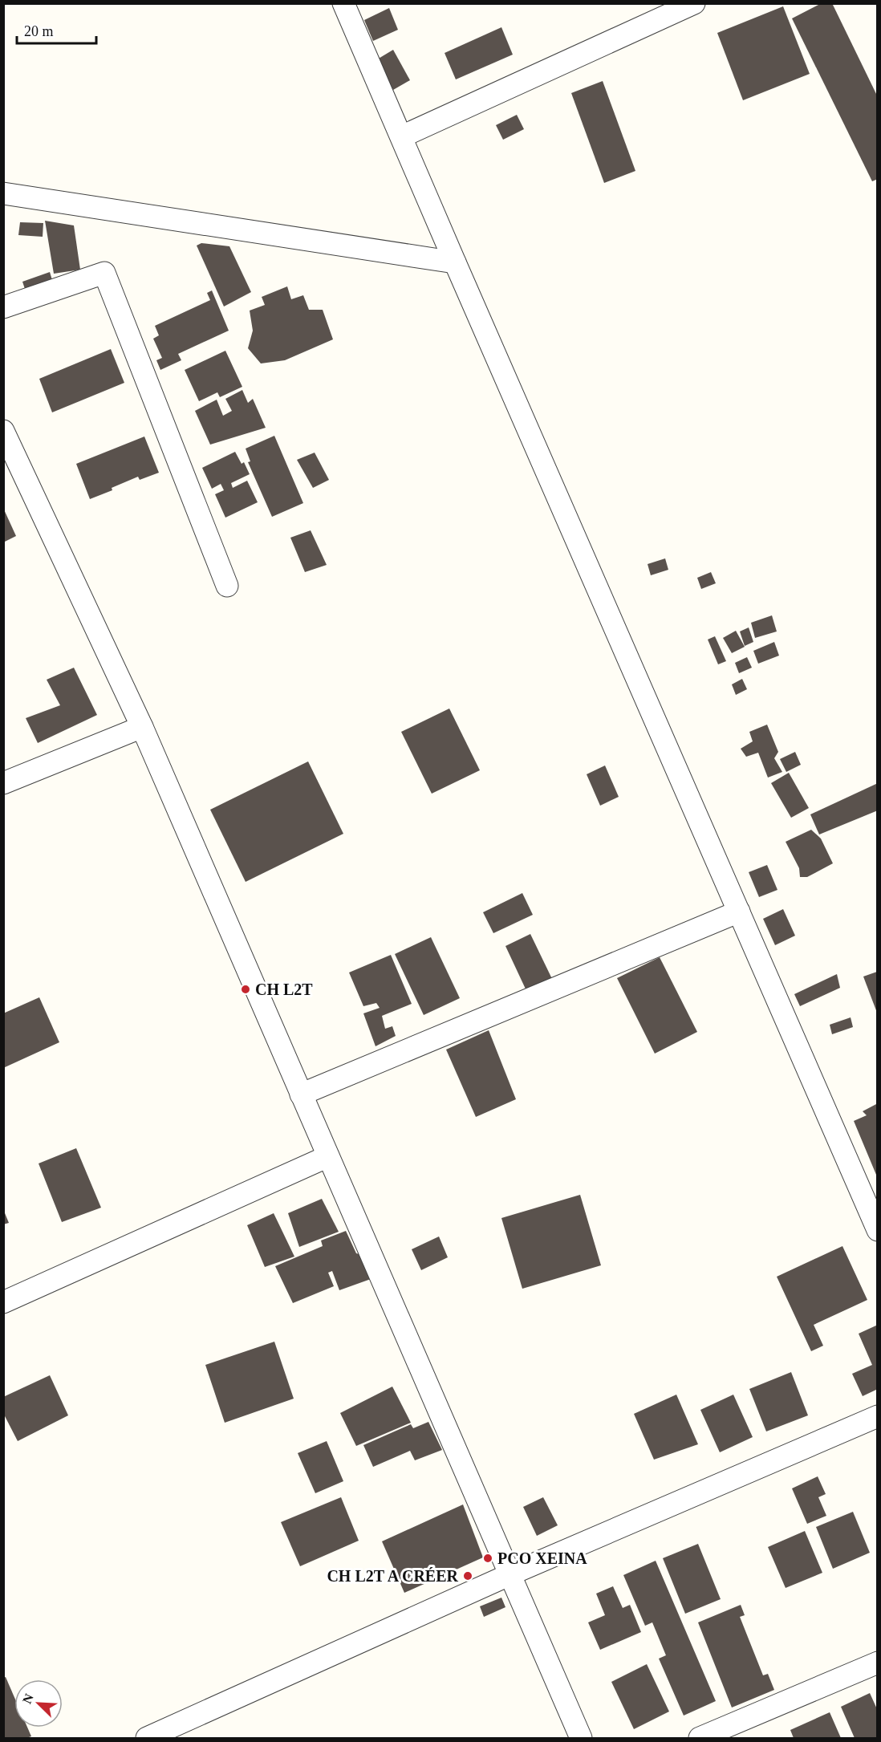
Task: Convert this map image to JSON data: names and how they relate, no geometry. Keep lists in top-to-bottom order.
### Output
{
  "places": ["CH L2T", "PCO XEINA", "CH L2T A CRÉER"],
  "scale_bar": "20 m",
  "north": "top left"
}
